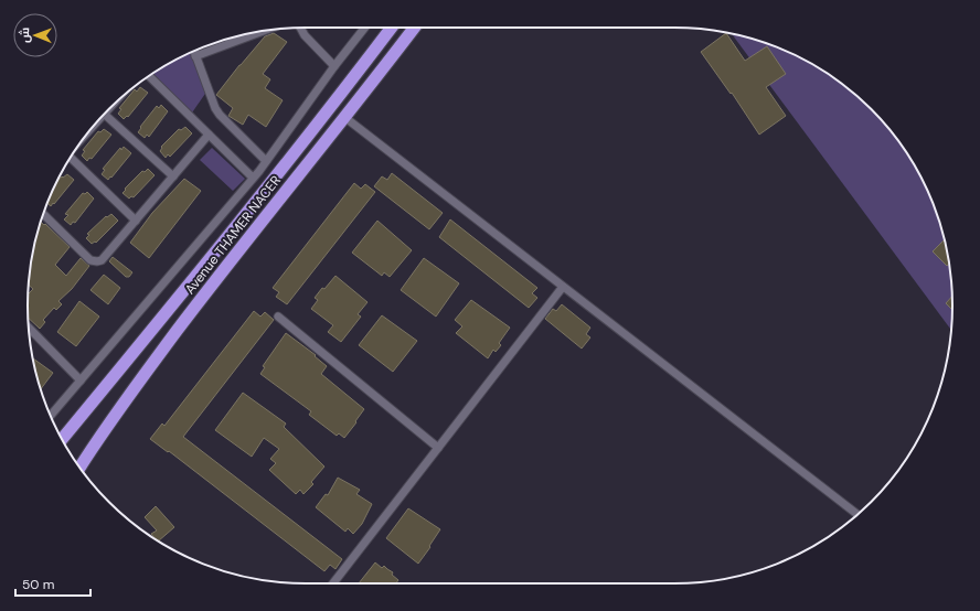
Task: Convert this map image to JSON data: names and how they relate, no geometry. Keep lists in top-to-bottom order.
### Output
{
  "streets": {
    "highway": ["Avenue THAMER NACER"]
  },
  "scale_bar": "50 m",
  "north": "left"
}
